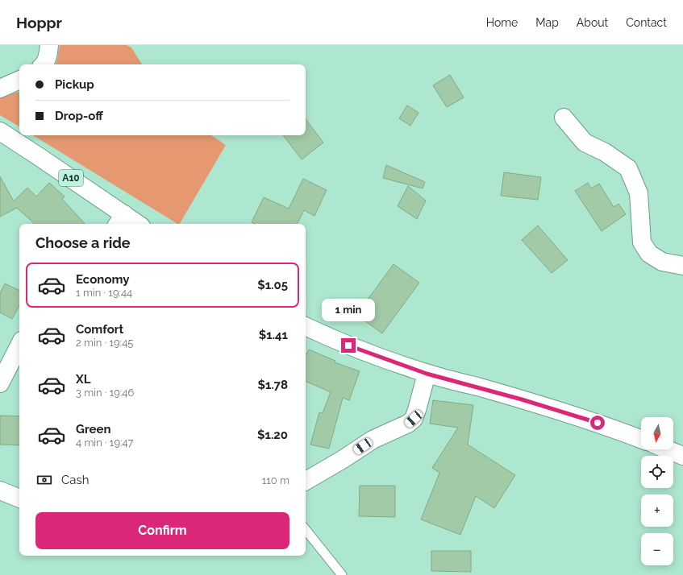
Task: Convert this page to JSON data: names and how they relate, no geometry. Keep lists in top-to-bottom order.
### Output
{
  "streets": {
    "main road": ["A10"]
  },
  "north": "bottom",
  "page": {
    "header": "Hoppr",
    "nav": [
      "Home",
      "Map",
      "About",
      "Contact"
    ],
    "banner": ["Pickup", "Drop-off"],
    "heading": "Choose a ride",
    "list": [
      {
        "name": "Economy",
        "note": "1 min · 19:44",
        "value": "$1.05"
      },
      {
        "name": "Comfort",
        "note": "2 min · 19:45",
        "value": "$1.41"
      },
      {
        "name": "XL",
        "note": "3 min · 19:46",
        "value": "$1.78"
      },
      {
        "name": "Green",
        "note": "4 min · 19:47",
        "value": "$1.20"
      }
    ],
    "bubble": "1 min",
    "map_buttons": ["+", "−"],
    "pay": ["Cash", "110 m"],
    "buttons": "Confirm"
  }
}
